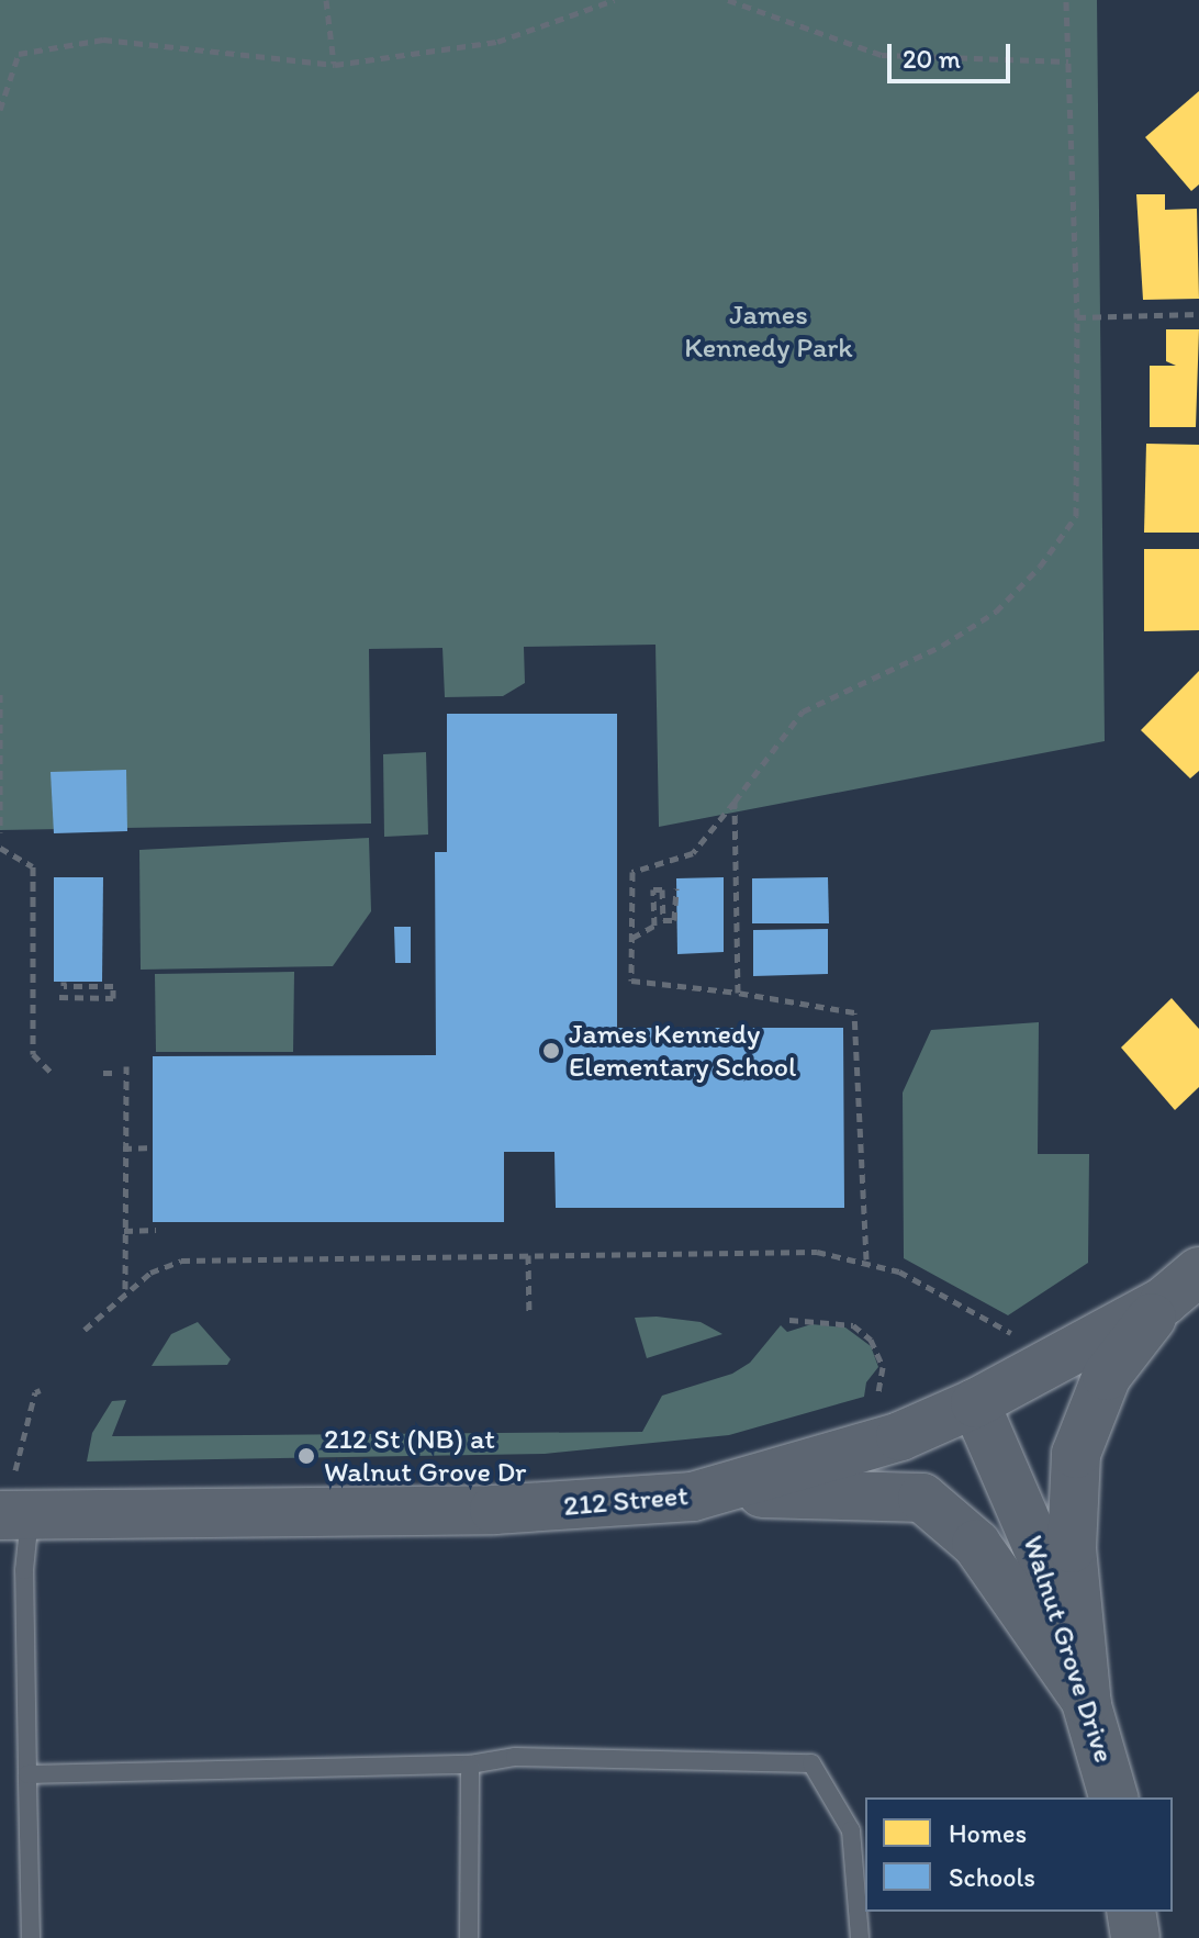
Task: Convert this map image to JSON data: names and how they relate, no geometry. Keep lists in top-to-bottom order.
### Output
{
  "streets": {
    "street": ["212 Street", "Walnut Grove Drive"]
  },
  "crossings": [
    ["212 Street", "Walnut Grove Drive"]
  ],
  "parks": ["James Kennedy Park"],
  "places": ["James Kennedy Elementary School", "212 St (NB) at Walnut Grove Dr"],
  "legend": ["Homes", "Schools"],
  "scale_bar": "20 m"
}
